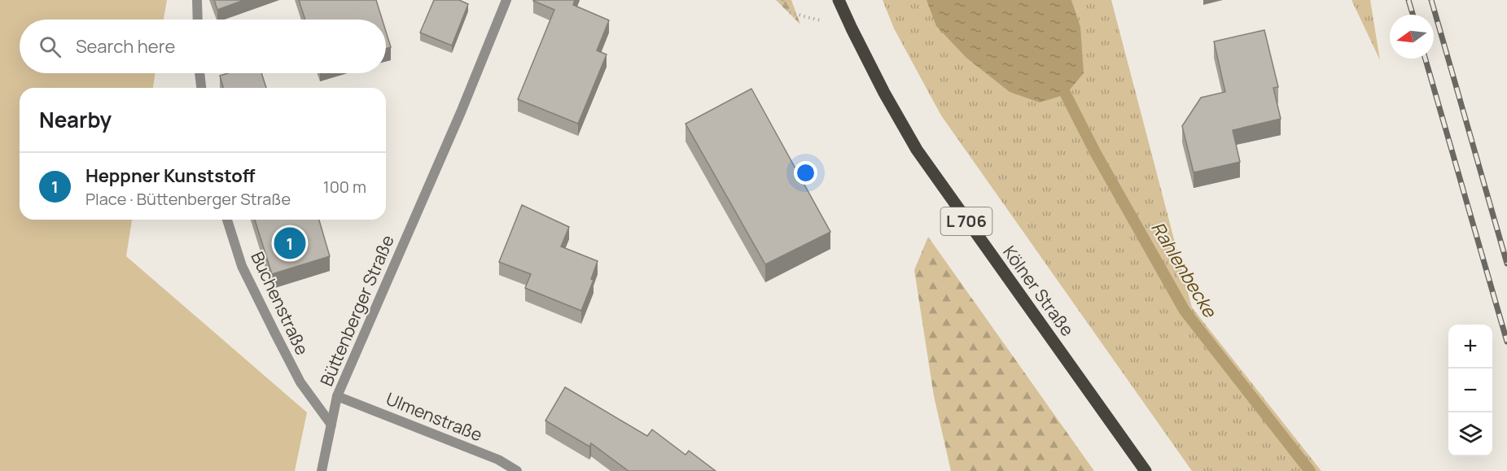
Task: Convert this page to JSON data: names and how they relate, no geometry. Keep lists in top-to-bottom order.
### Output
{
  "streets": {
    "main road": ["L 706", "Kölner Straße"],
    "street": ["Buchenstraße", "Büttenberger Straße", "Ulmenstraße"]
  },
  "crossings": [
    ["Buchenstraße", "Büttenberger Straße"],
    ["Büttenberger Straße", "Ulmenstraße"]
  ],
  "water": ["Rahlenbecke"],
  "north": "left",
  "page": {
    "search": "Search here",
    "heading": "Nearby",
    "list": [
      {
        "mark": "1",
        "name": "Heppner Kunststoff",
        "note": "Place · Büttenberger Straße",
        "value": "100 m"
      }
    ],
    "pins": "1",
    "map_buttons": ["+", "−"]
  }
}
